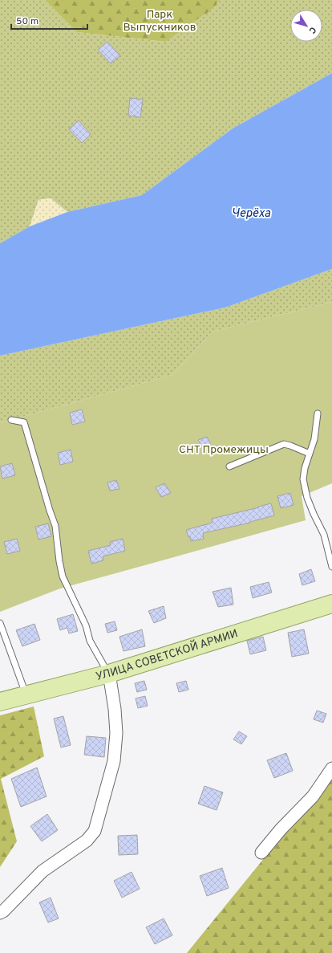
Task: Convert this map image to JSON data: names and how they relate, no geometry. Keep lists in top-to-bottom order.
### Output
{
  "streets": {
    "main road": ["УЛИЦА СОВЕТСКОЙ АРМИИ"]
  },
  "water": ["Черёха"],
  "parks": ["Парк Выпускников", "СНТ Промежицы"],
  "scale_bar": "50 m",
  "north": "bottom right"
}
